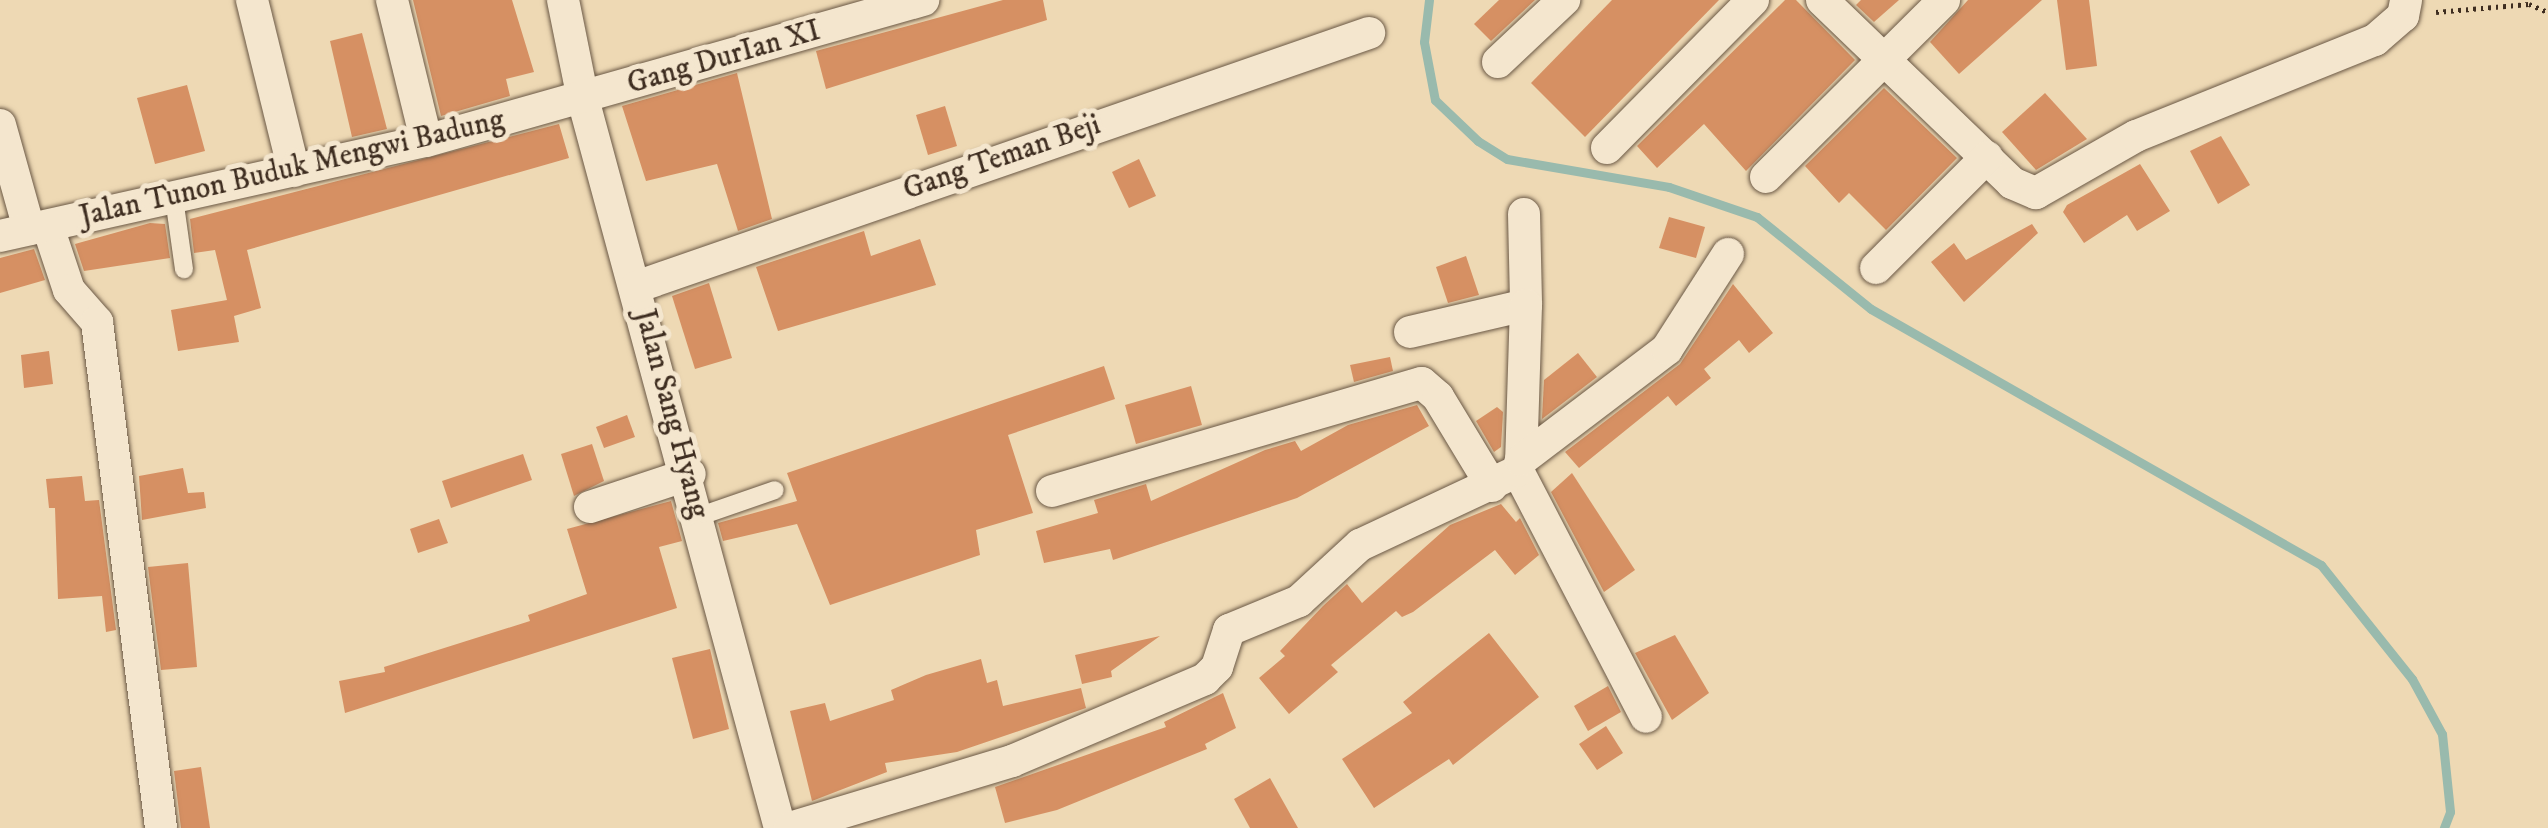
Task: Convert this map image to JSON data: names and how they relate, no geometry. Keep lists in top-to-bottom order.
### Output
{
  "streets": {
    "street": [
      "Gang DurIan XI",
      "Gang Teman Beji",
      "Jalan Tunon Buduk Mengwi Badung",
      "Jalan Sang Hyang"
    ]
  },
  "crossings": [
    ["Gang DurIan XI", "Jalan Tunon Buduk Mengwi Badung"],
    ["Gang DurIan XI", "Jalan Sang Hyang"],
    ["Gang Teman Beji", "Jalan Sang Hyang"],
    ["Jalan Tunon Buduk Mengwi Badung", "Jalan Sang Hyang"]
  ]
}
